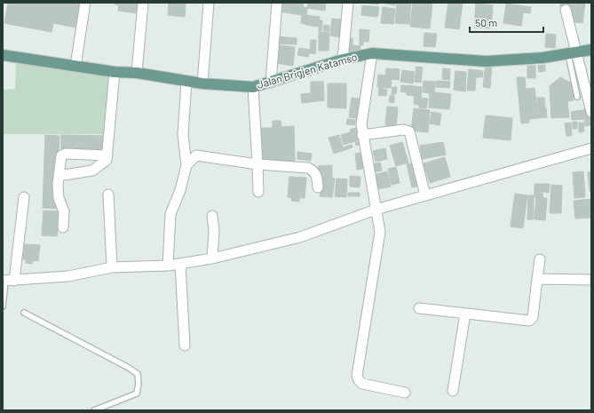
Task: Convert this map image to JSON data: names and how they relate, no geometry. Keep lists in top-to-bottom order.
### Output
{
  "streets": {
    "main road": ["Jalan Brigjen Katamso"]
  },
  "scale_bar": "50 m"
}
